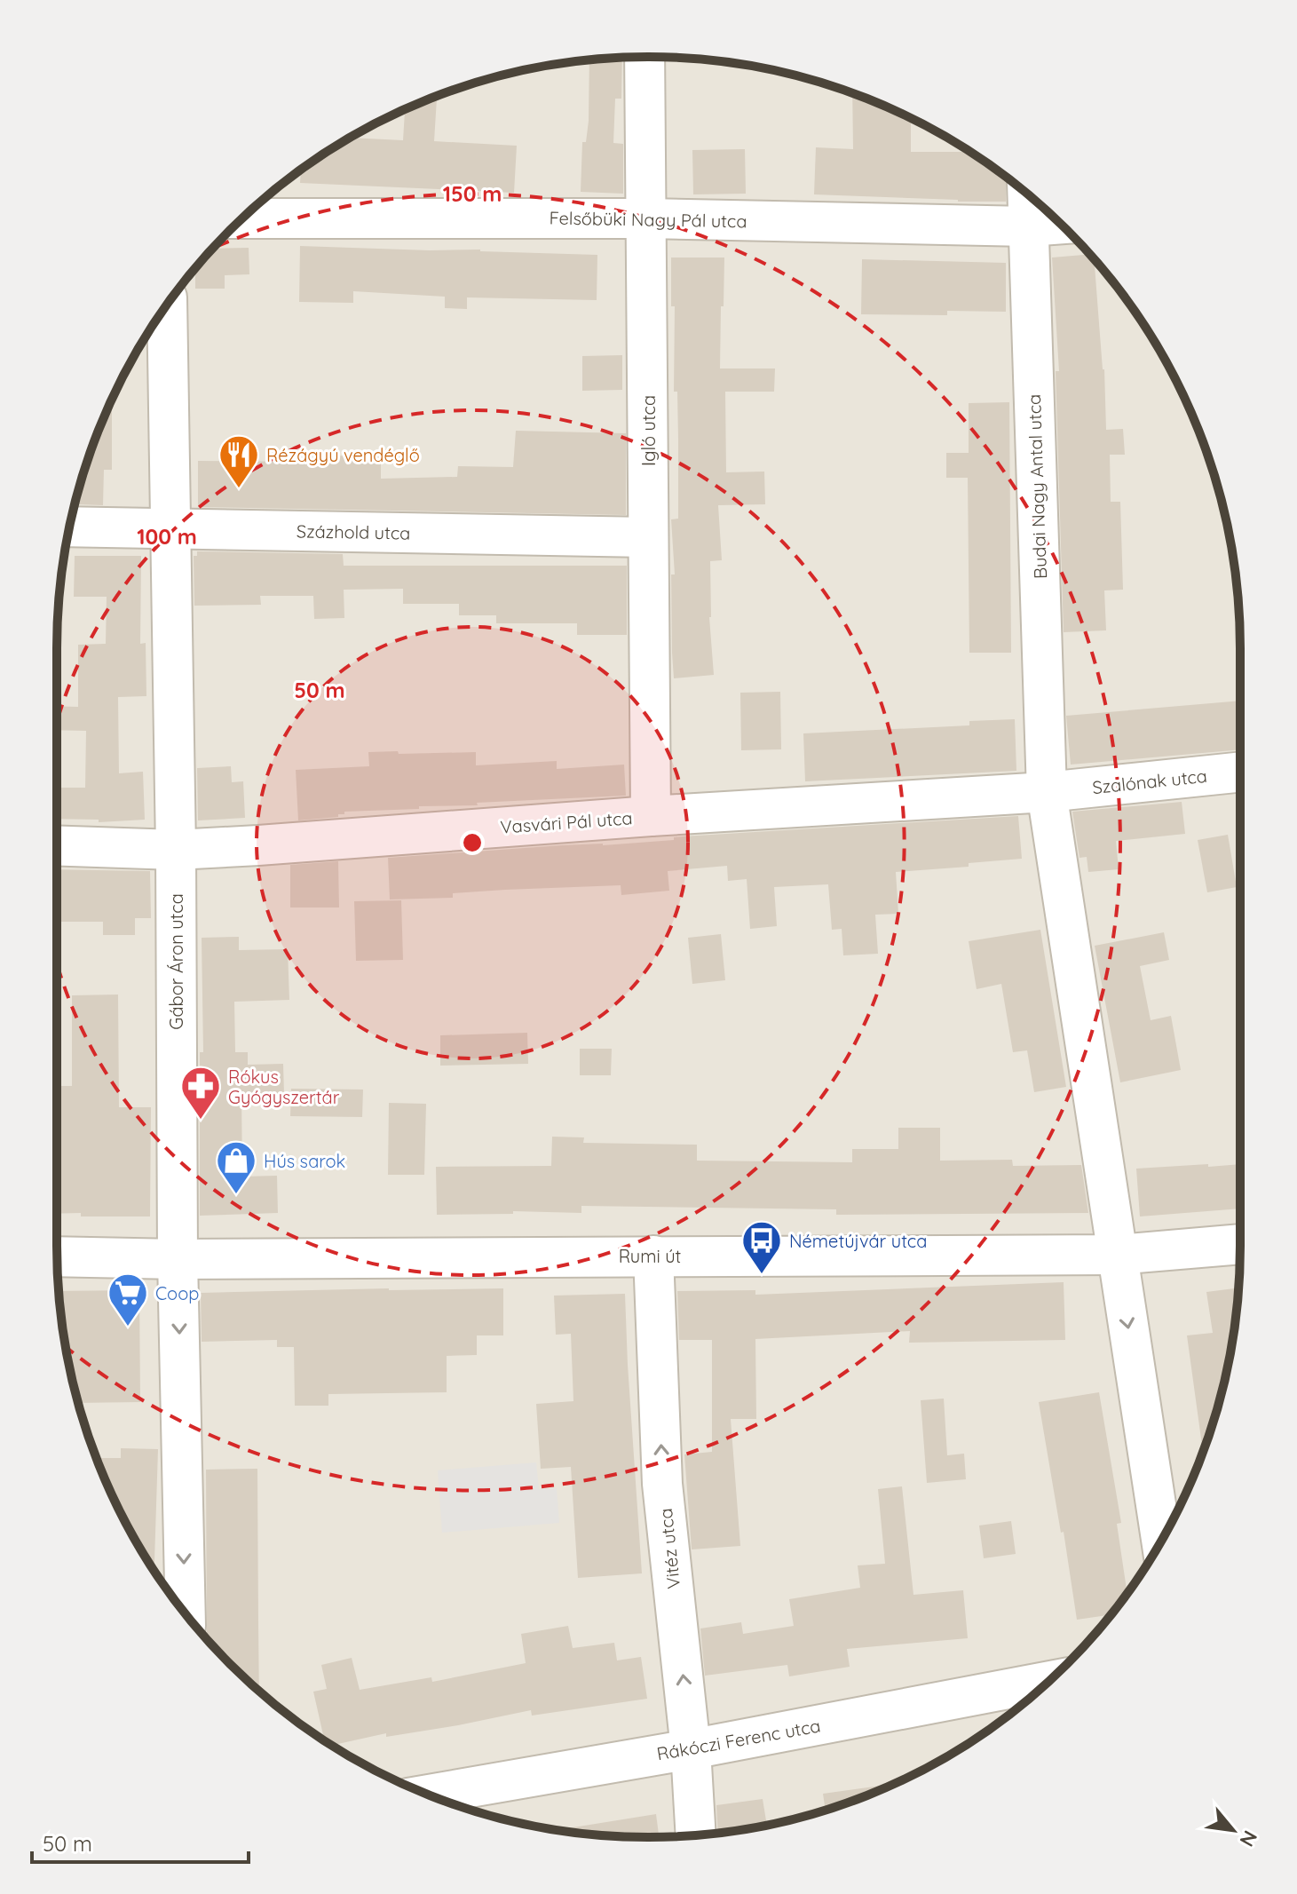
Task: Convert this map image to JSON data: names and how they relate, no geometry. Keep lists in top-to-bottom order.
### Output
{
  "streets": {
    "street": [
      "Felsőbüki Nagy Pál utca",
      "Igló utca",
      "Budai Nagy Antal utca",
      "Százhold utca",
      "Szalónak utca",
      "Vasvári Pál utca",
      "Gábor Áron utca",
      "Rumi út",
      "Vitéz utca",
      "Rákóczi Ferenc utca"
    ]
  },
  "crossings": [
    ["Felsőbüki Nagy Pál utca", "Igló utca"],
    ["Felsőbüki Nagy Pál utca", "Budai Nagy Antal utca"],
    ["Igló utca", "Százhold utca"],
    ["Igló utca", "Vasvári Pál utca"],
    ["Budai Nagy Antal utca", "Szalónak utca"],
    ["Budai Nagy Antal utca", "Vasvári Pál utca"],
    ["Százhold utca", "Gábor Áron utca"],
    ["Szalónak utca", "Vasvári Pál utca"],
    ["Vasvári Pál utca", "Gábor Áron utca"],
    ["Gábor Áron utca", "Rumi út"],
    ["Rumi út", "Vitéz utca"],
    ["Vitéz utca", "Rákóczi Ferenc utca"]
  ],
  "one_way": ["Vitéz utca"],
  "places": {
    "restaurant": ["Rézágyú vendéglő"],
    "pharmacy": ["Rókus Gyógyszertár"],
    "shop": ["Hús sarok"],
    "bus stop": ["Németújvár utca"],
    "supermarket": ["Coop"]
  },
  "scale_bar": "50 m",
  "north": "bottom right",
  "rings": ["150 m", "100 m", "50 m"]
}
